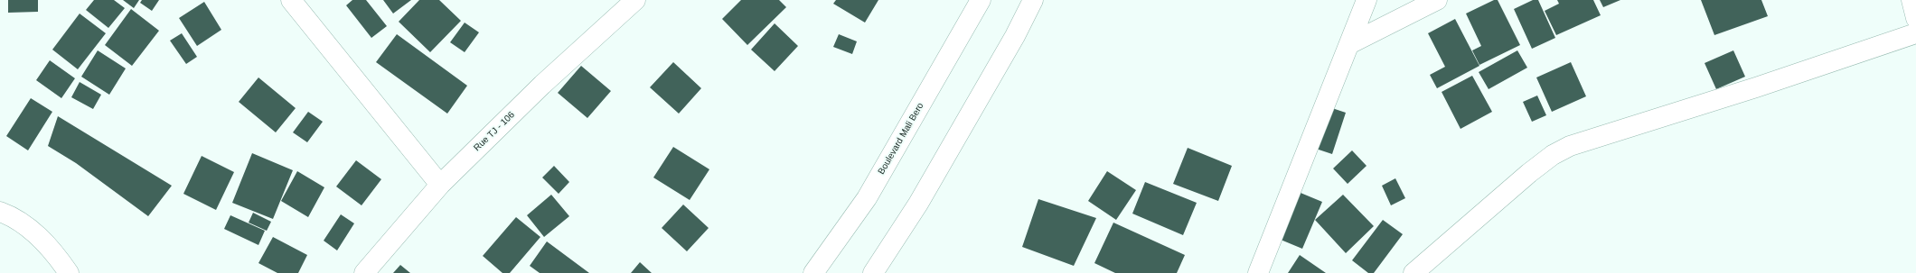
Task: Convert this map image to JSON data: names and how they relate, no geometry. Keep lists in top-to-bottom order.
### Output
{
  "streets": {
    "street": ["Rue TJ - 106", "Boulevard Mali Bero"]
  }
}
